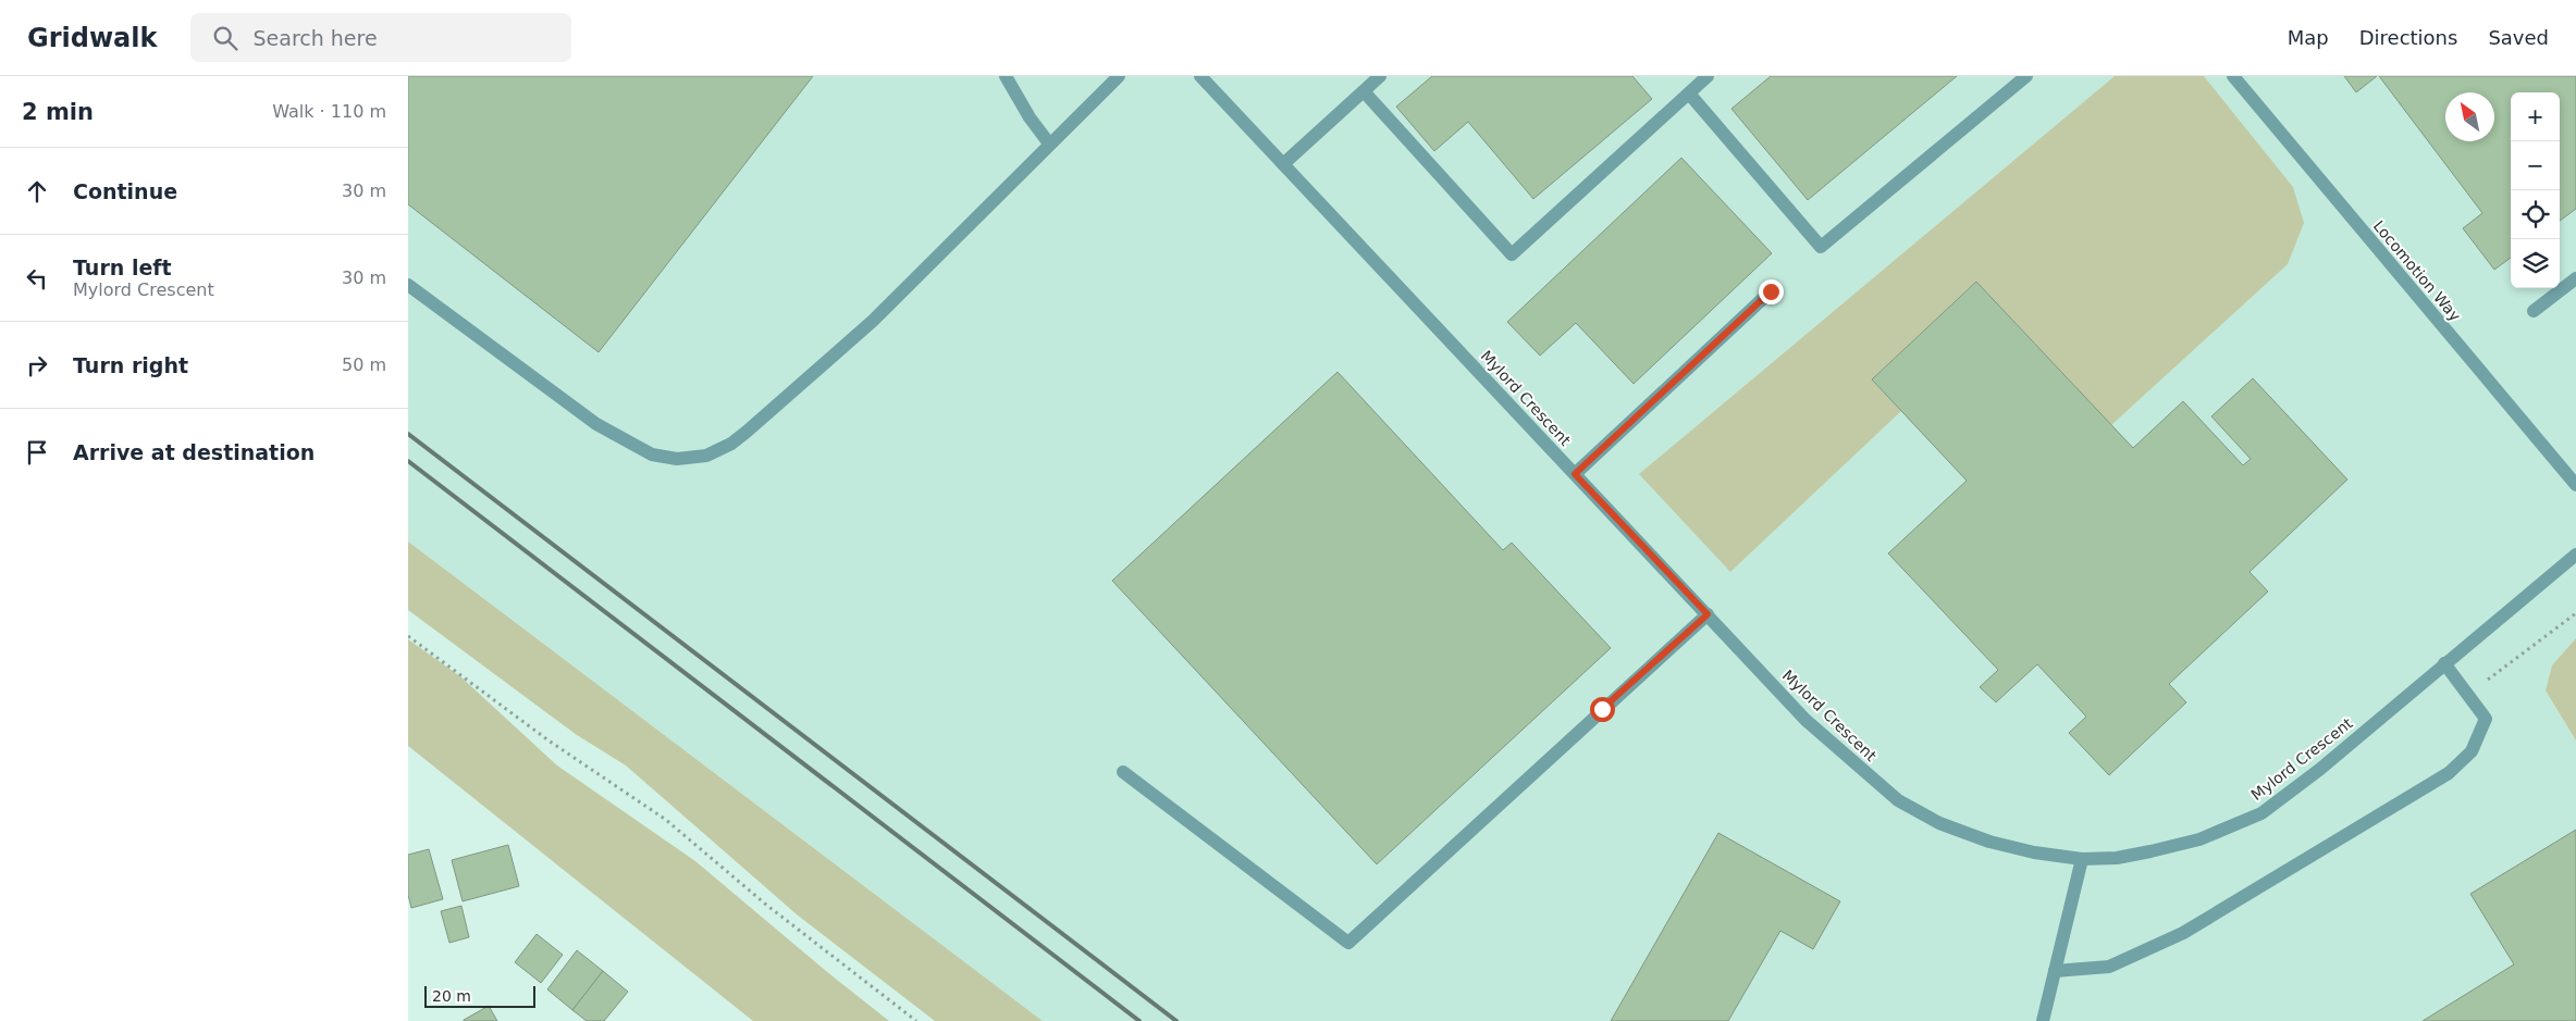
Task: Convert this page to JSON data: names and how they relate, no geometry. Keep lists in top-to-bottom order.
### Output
{
  "streets": {
    "street": ["Locomotion Way", "Mylord Crescent"]
  },
  "scale_bar": "20 m",
  "north": "top left",
  "page": {
    "header": "Gridwalk",
    "search": "Search here",
    "nav": ["Map", "Directions", "Saved"],
    "heading": ["2 min", "Walk · 110 m"],
    "map_buttons": ["+", "−"],
    "list": [
      ["Continue", "30 m"],
      ["Turn left", "Mylord Crescent", "30 m"],
      ["Turn right", "50 m"],
      "Arrive at destination"
    ],
    "scale": "20 m"
  }
}
